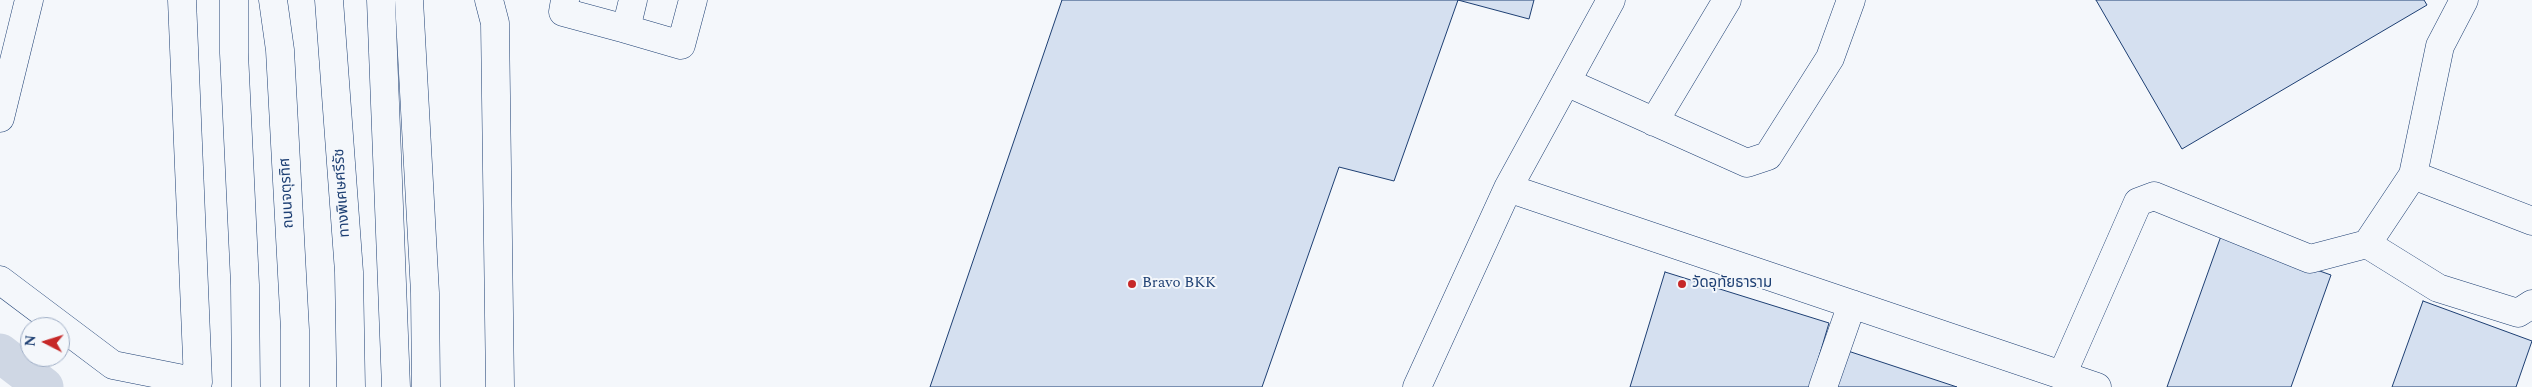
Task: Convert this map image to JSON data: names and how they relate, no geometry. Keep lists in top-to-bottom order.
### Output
{
  "streets": {
    "main road": ["ถนนจตุรทิศ", "ทางพิเศษศรีรัช"]
  },
  "places": ["Bravo BKK", "วัดอุทัยธาราม"],
  "north": "left"
}
